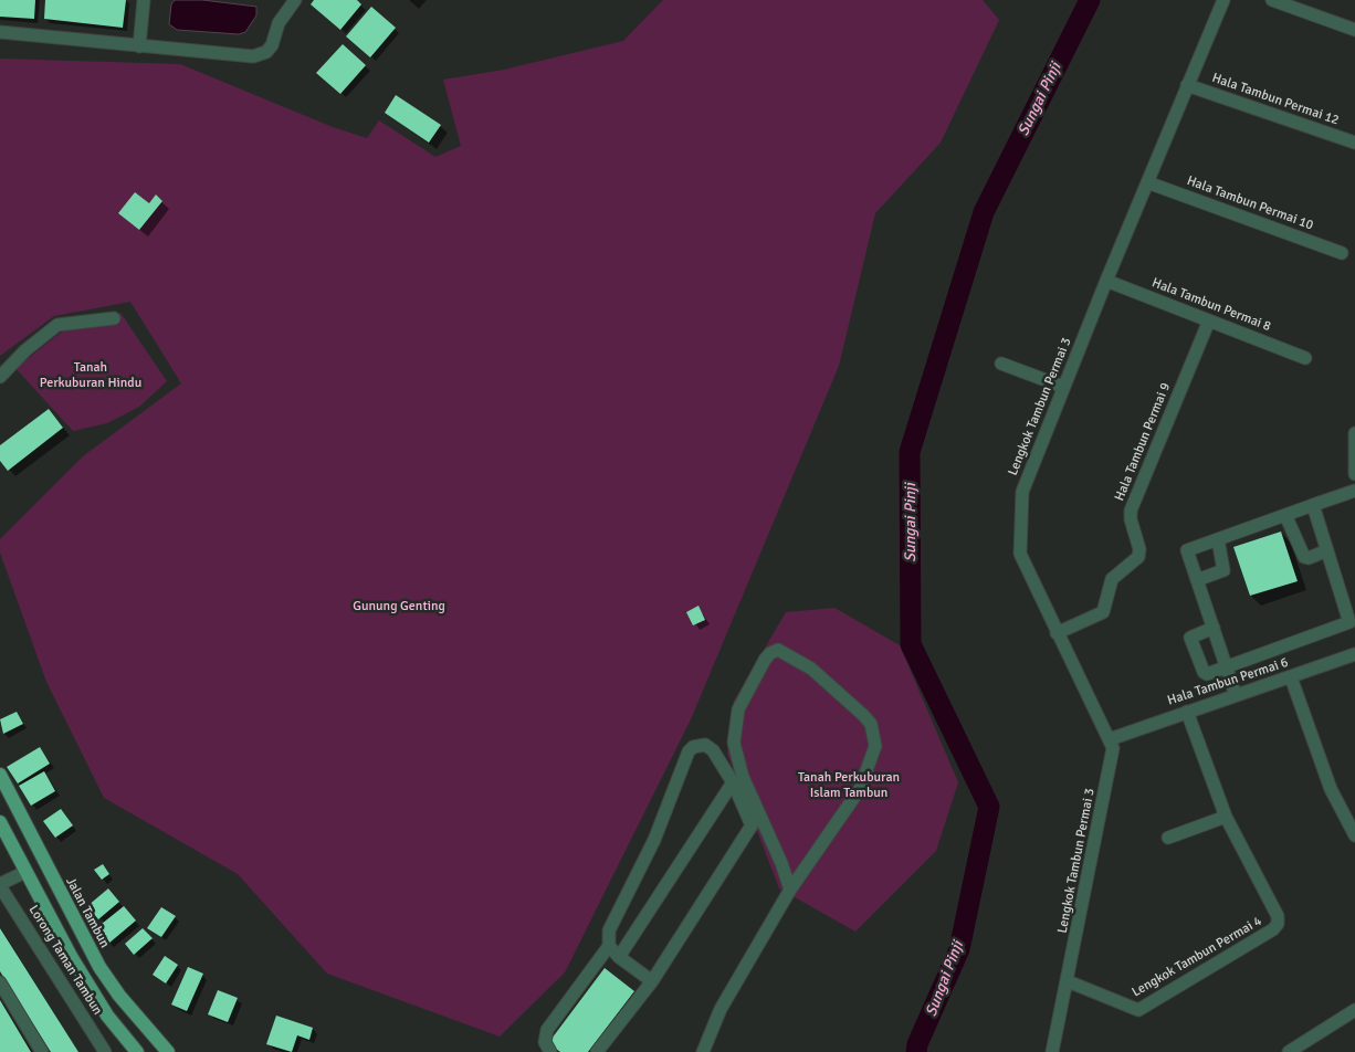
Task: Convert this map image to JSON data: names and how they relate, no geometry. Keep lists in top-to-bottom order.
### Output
{
  "streets": {
    "main road": ["Jalan Tambun"],
    "street": [
      "Hala Tambun Permai 12",
      "Hala Tambun Permai 10",
      "Hala Tambun Permai 8",
      "Lengkok Tambun Permai 3",
      "Hala Tambun Permai 9",
      "Hala Tambun Permai 6",
      "Lengkok Tambun Permai 4",
      "Lorong Taman Tambun"
    ]
  },
  "crossings": [
    ["Hala Tambun Permai 12", "Lengkok Tambun Permai 3"],
    ["Hala Tambun Permai 10", "Lengkok Tambun Permai 3"],
    ["Hala Tambun Permai 8", "Lengkok Tambun Permai 3"],
    ["Hala Tambun Permai 8", "Hala Tambun Permai 9"],
    ["Lengkok Tambun Permai 3", "Hala Tambun Permai 9"],
    ["Lengkok Tambun Permai 3", "Hala Tambun Permai 6"],
    ["Lengkok Tambun Permai 3", "Lengkok Tambun Permai 4"],
    ["Hala Tambun Permai 6", "Lengkok Tambun Permai 4"]
  ],
  "water": ["Sungai Pinji"],
  "parks": ["Tanah Perkuburan Hindu", "Gunung Genting", "Tanah Perkuburan Islam Tambun"]
}
